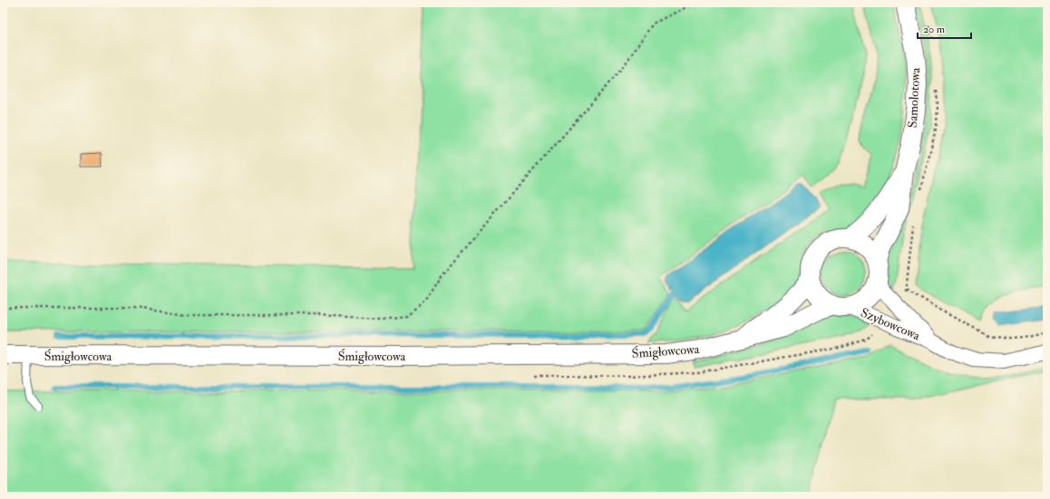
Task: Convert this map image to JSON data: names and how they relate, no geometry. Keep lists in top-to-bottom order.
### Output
{
  "streets": {
    "street": ["Samolotowa", "Szybowcowa", "Śmigłowcowa"]
  },
  "crossings": [
    ["Samolotowa", "Szybowcowa"],
    ["Samolotowa", "Śmigłowcowa"],
    ["Szybowcowa", "Śmigłowcowa"]
  ],
  "scale_bar": "20 m"
}
